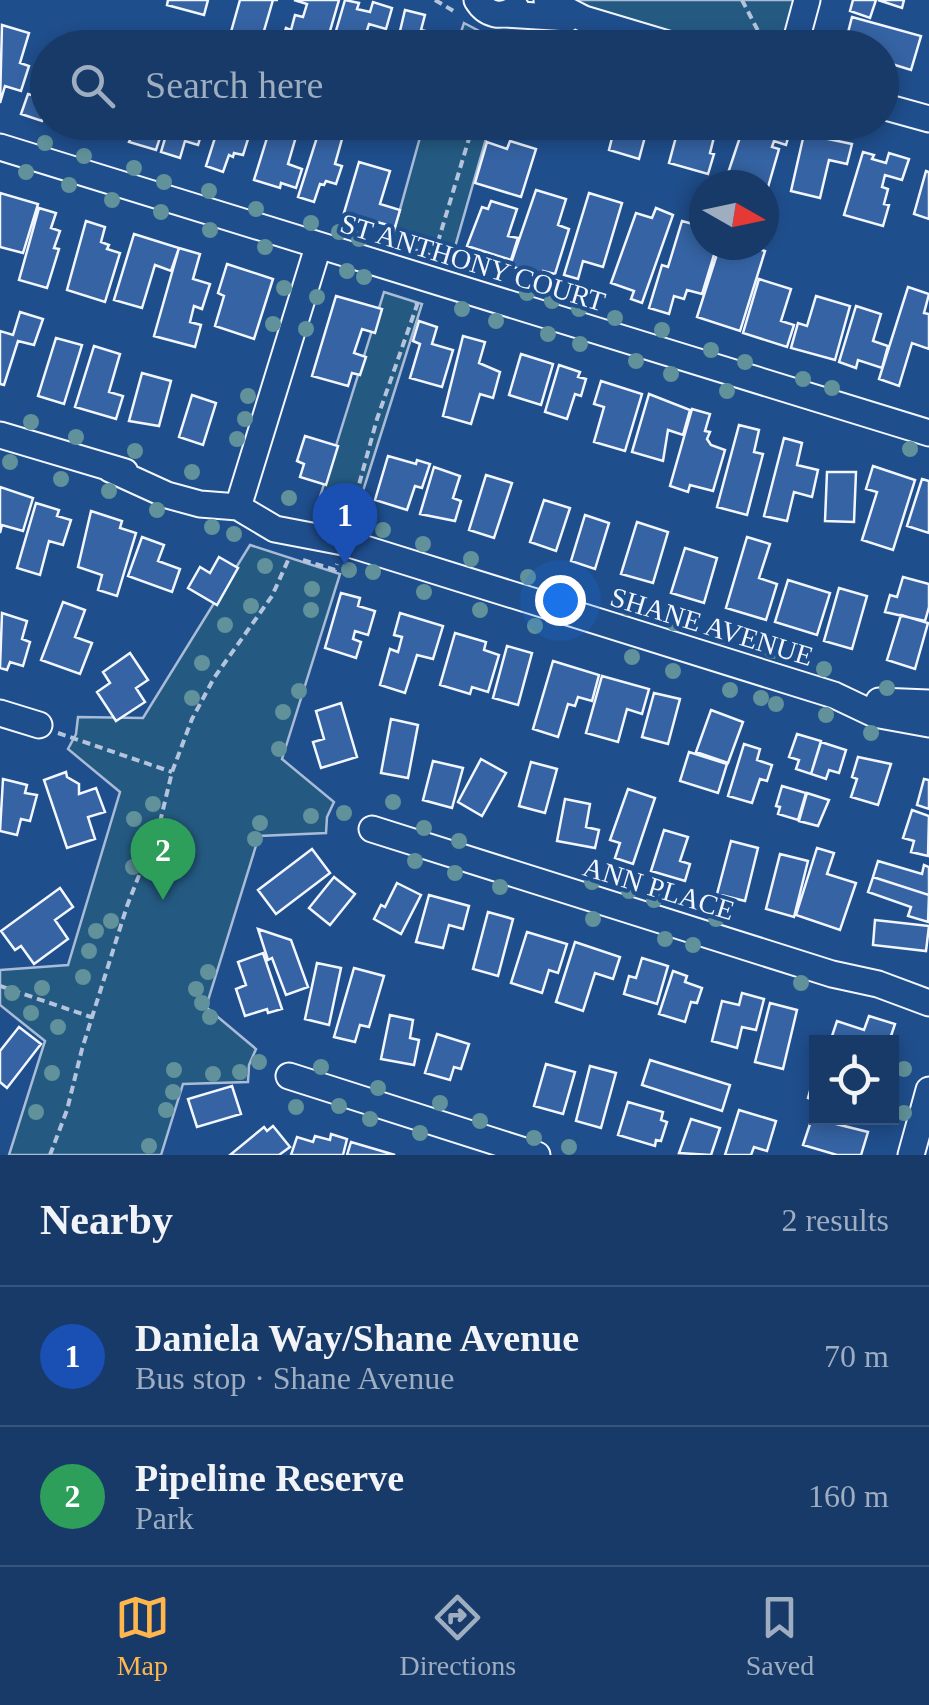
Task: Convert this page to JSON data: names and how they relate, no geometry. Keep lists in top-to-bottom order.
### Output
{
  "streets": {
    "street": ["ST ANTHONY COURT", "SHANE AVENUE", "ANN PLACE"]
  },
  "north": "right",
  "page": {
    "search": "Search here",
    "pins": ["1", "2"],
    "heading": ["Nearby", "2 results"],
    "list": [
      {
        "mark": "1",
        "name": "Daniela Way/Shane Avenue",
        "note": "Bus stop · Shane Avenue",
        "value": "70 m"
      },
      {
        "mark": "2",
        "name": "Pipeline Reserve",
        "note": "Park",
        "value": "160 m"
      }
    ],
    "nav": ["Map", "Directions", "Saved"]
  }
}
